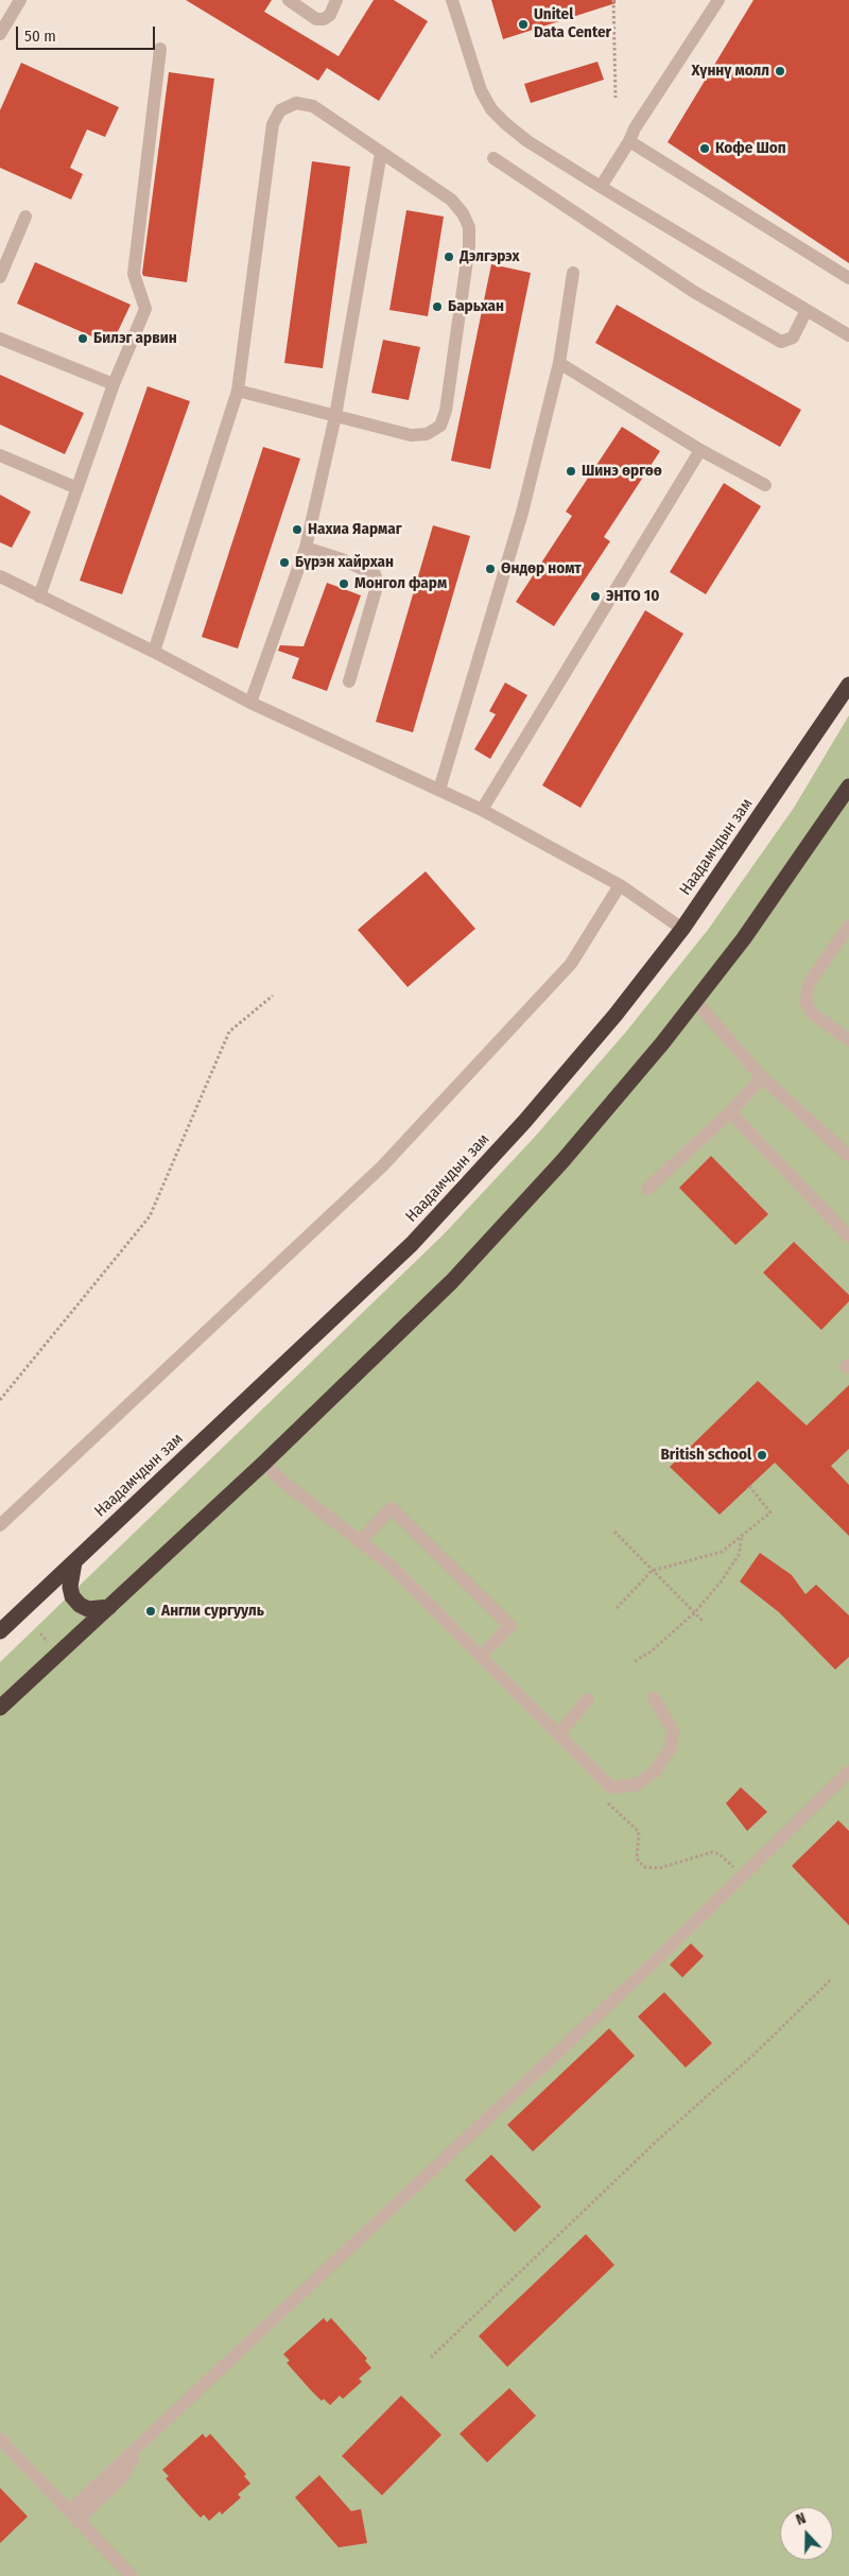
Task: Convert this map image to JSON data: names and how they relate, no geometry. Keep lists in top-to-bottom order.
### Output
{
  "streets": {
    "highway": ["Наадамчдын зам"]
  },
  "places": [
    "Unitel Data Center",
    "Хүннү молл",
    "Кофе Шоп",
    "Дэлгэрэх",
    "Барьхан",
    "Билэг арвин",
    "Шинэ өргөө",
    "Нахиа Яармаг",
    "Бүрэн хайрхан",
    "Өндөр номт",
    "Монгол фарм",
    "ЭНТО 10",
    "British school",
    "Англи сургууль"
  ],
  "scale_bar": "50 m",
  "north": "top"
}
